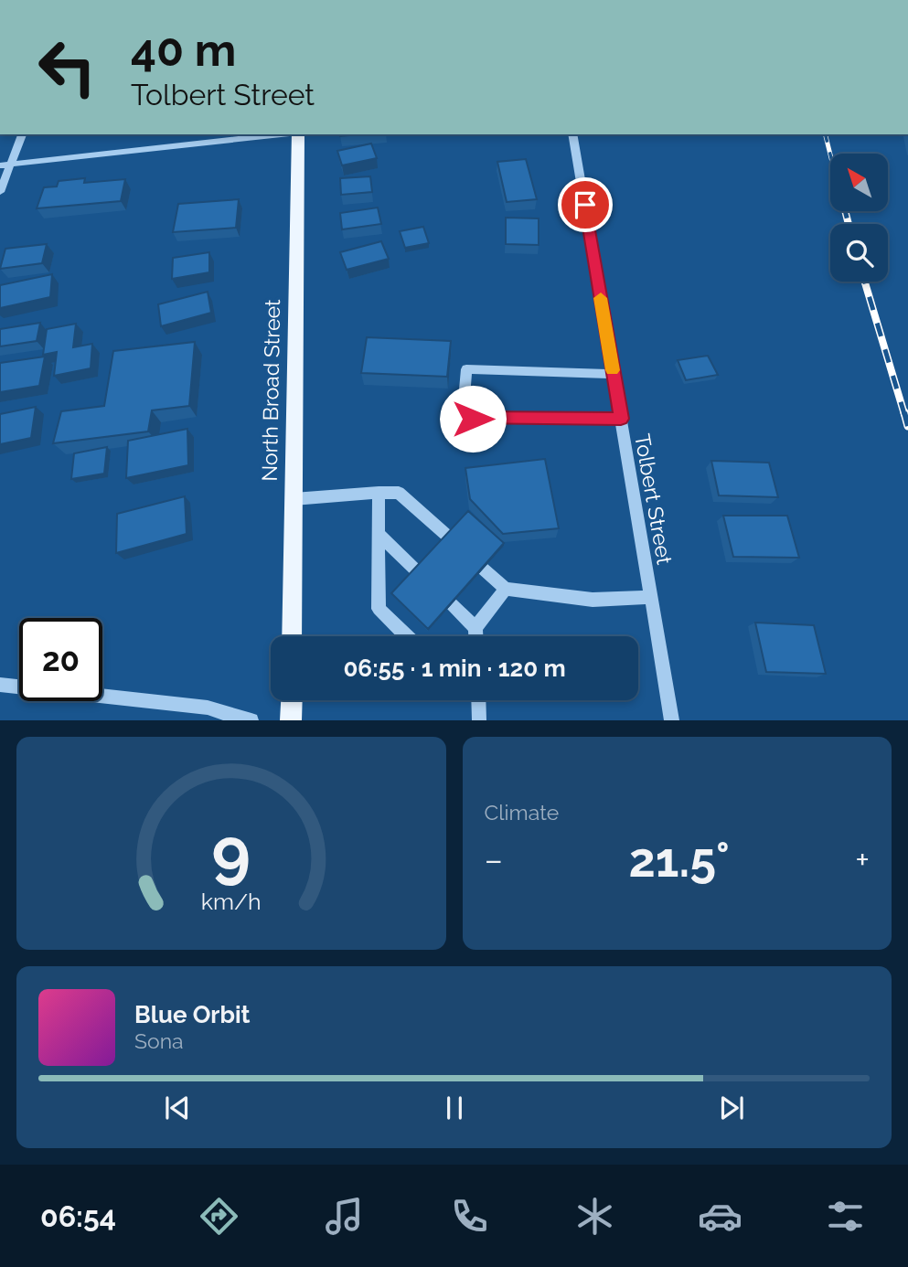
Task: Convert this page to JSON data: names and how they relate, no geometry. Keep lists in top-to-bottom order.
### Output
{
  "streets": {
    "main road": ["North Broad Street"],
    "street": ["Tolbert Street"]
  },
  "north": "top left",
  "page": {
    "turn": ["40 m", "Tolbert Street"],
    "limit": "20",
    "trip": "06:55 · 1 min · 120 m",
    "tile": "Climate",
    "heat": ["−", "21.5°", "+"],
    "song": ["Blue Orbit", "Sona"],
    "tabs": "06:54",
    "gauge": ["9", "km/h"]
  }
}
